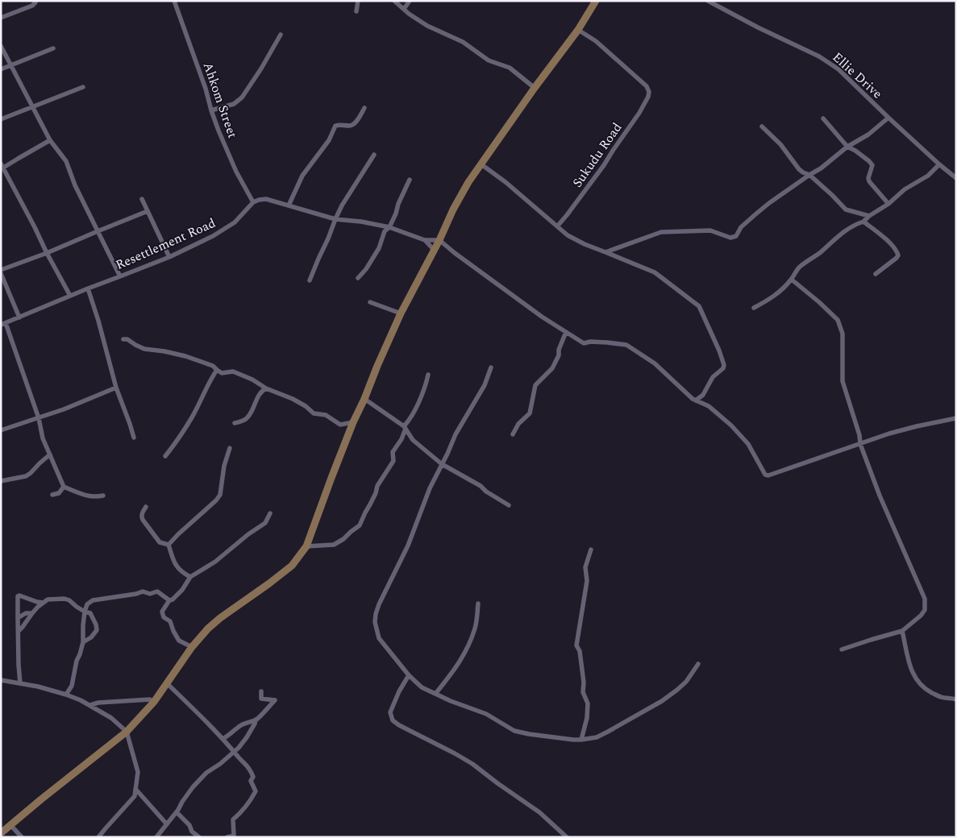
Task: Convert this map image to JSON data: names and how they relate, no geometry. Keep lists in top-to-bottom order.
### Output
{
  "streets": {
    "street": [
      "Ellie Drive",
      "Ahkom Street",
      "Sukudu Road",
      "Resettlement Road"
    ]
  },
  "crossings": [
    ["Ahkom Street", "Resettlement Road"]
  ]
}
